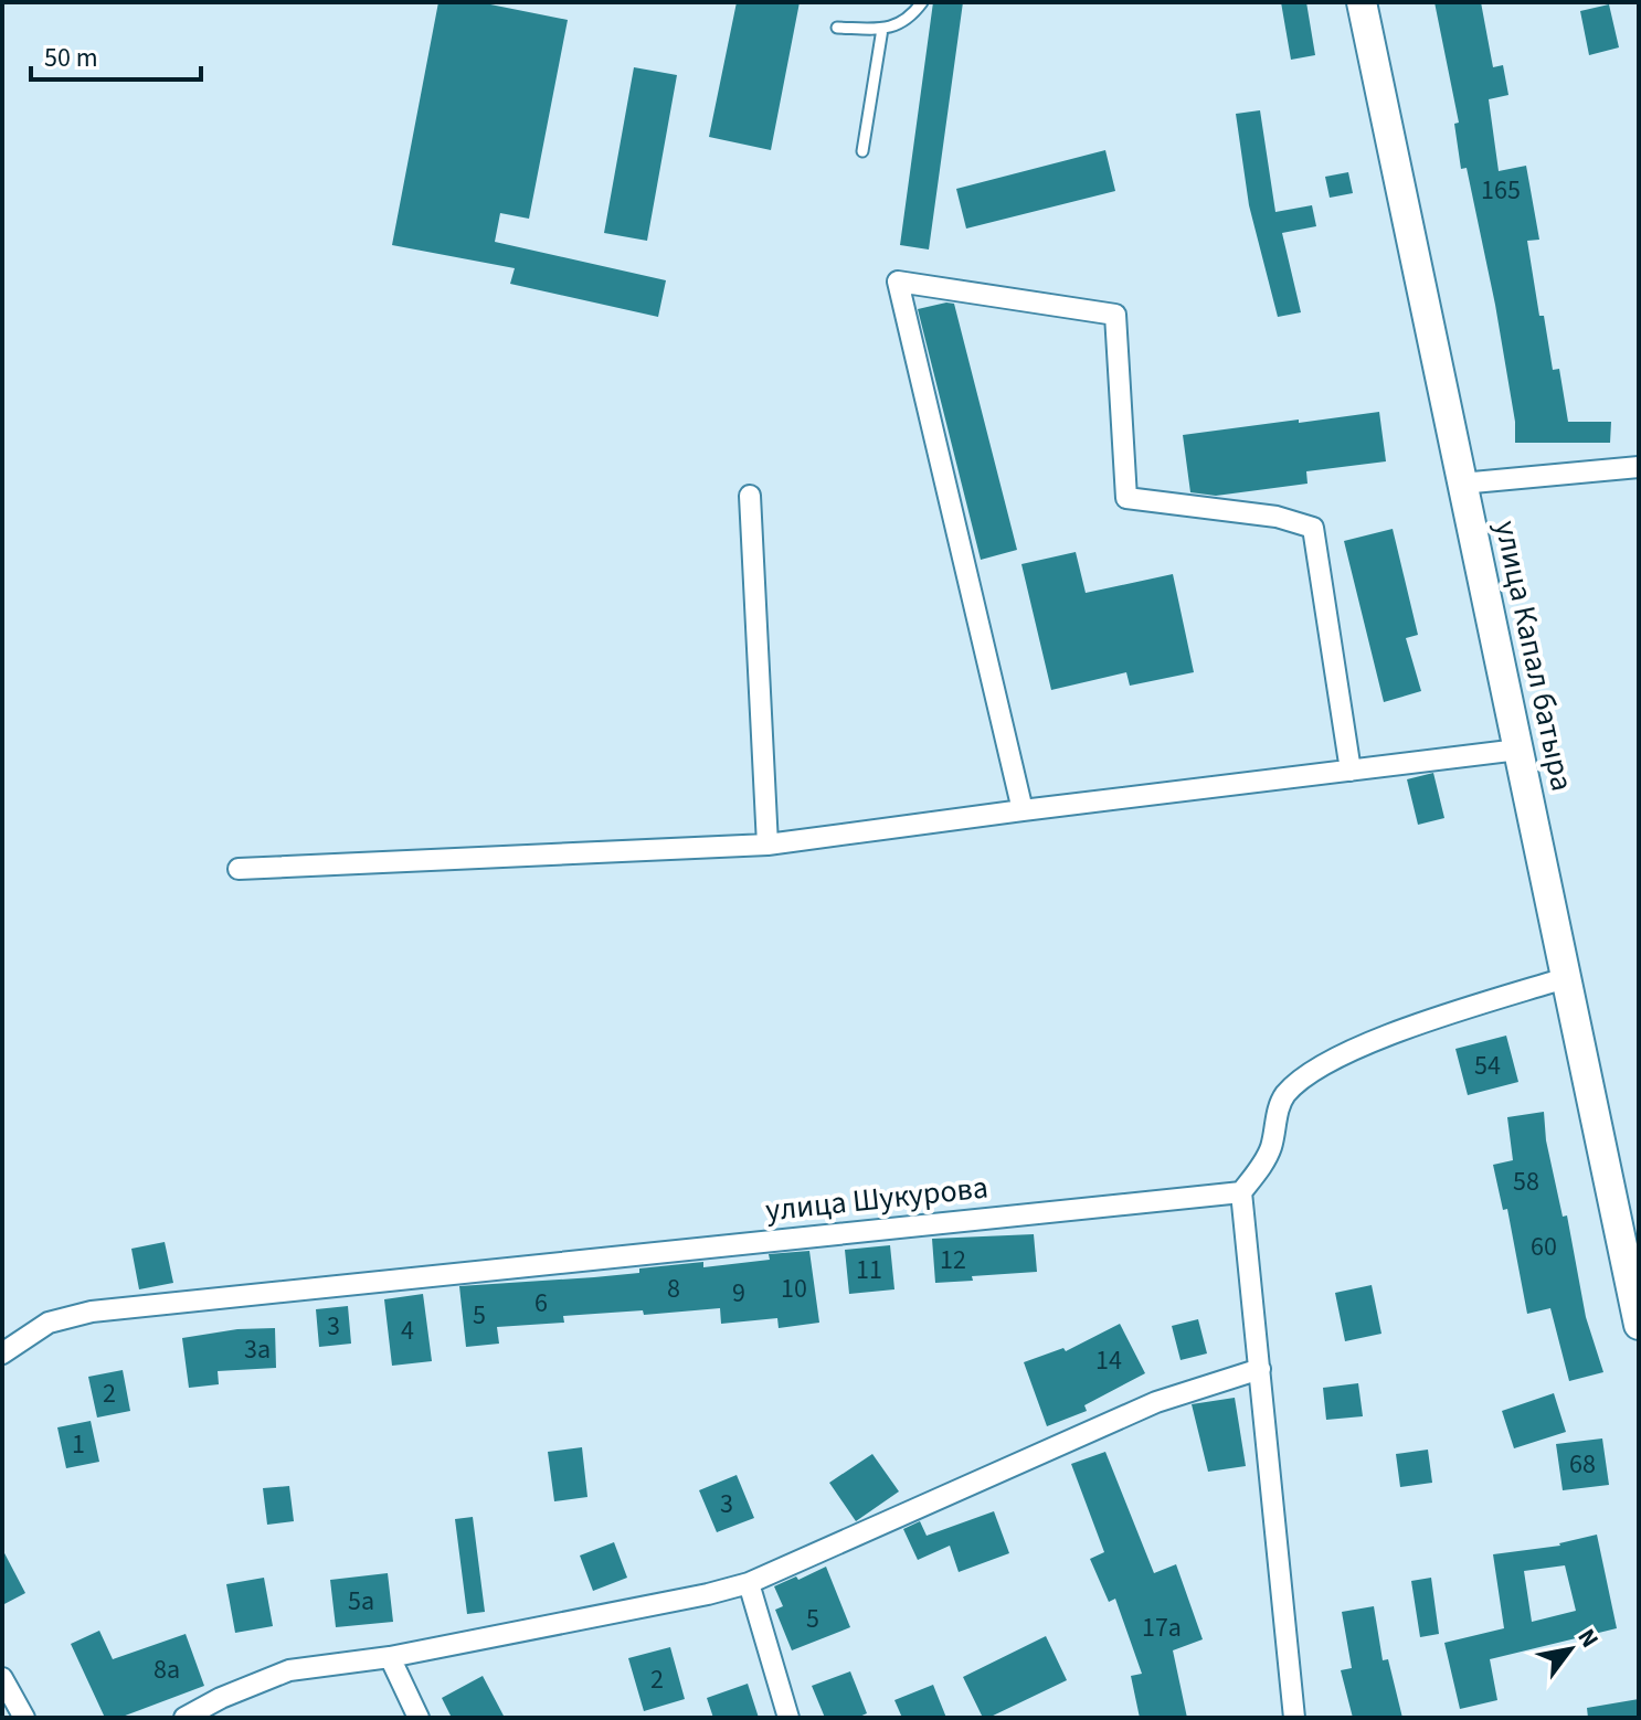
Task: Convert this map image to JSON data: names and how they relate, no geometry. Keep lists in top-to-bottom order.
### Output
{
  "streets": {
    "main road": ["улица Капал батыра"],
    "street": ["улица Шукурова"]
  },
  "house_numbers": [
    "165",
    "54",
    "58",
    "60",
    "12",
    "11",
    "8",
    "10",
    "9",
    "6",
    "5",
    "3",
    "4",
    "3а",
    "14",
    "2",
    "1",
    "68",
    "3",
    "5а",
    "5",
    "17а",
    "8а",
    "2"
  ],
  "scale_bar": "50 m",
  "north": "top right"
}
